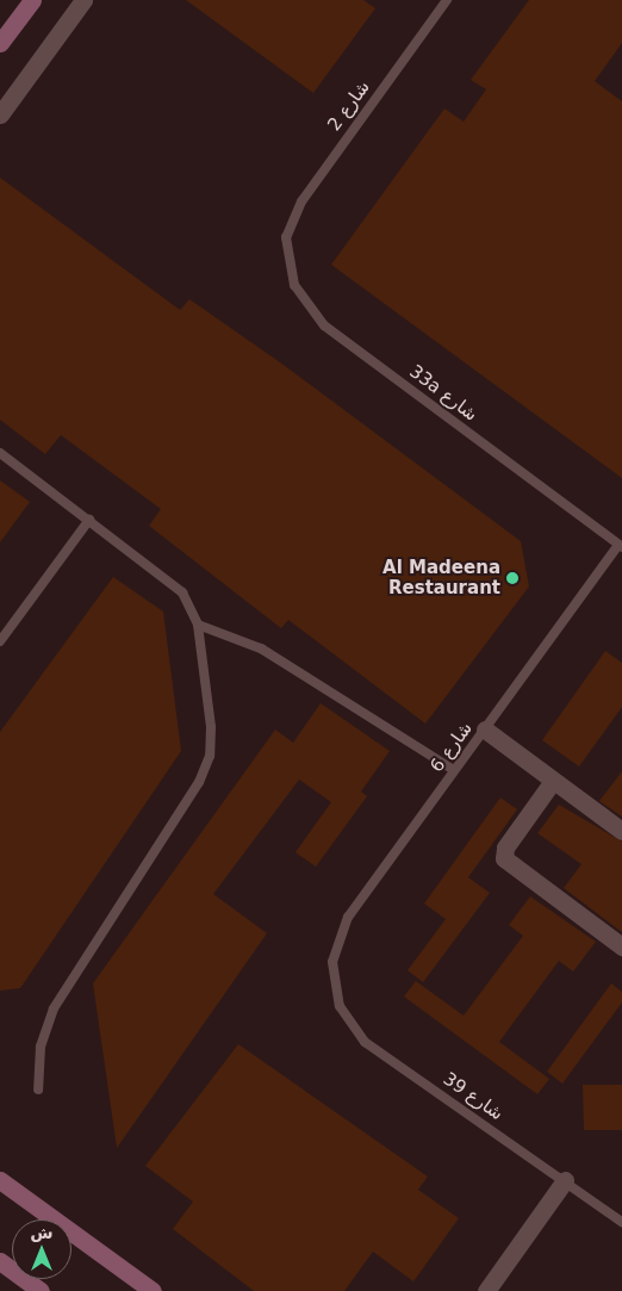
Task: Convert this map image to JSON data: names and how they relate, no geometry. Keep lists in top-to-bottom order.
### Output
{
  "streets": {
    "lane": [
      "شارع 2",
      "33a شارع",
      "شارع 6",
      "شارع 39"
    ]
  },
  "crossings": [
    ["شارع 2", "33a شارع"],
    ["33a شارع", "شارع 6"],
    ["شارع 6", "شارع 39"]
  ],
  "places": ["Al Madeena Restaurant"],
  "north": "top"
}
